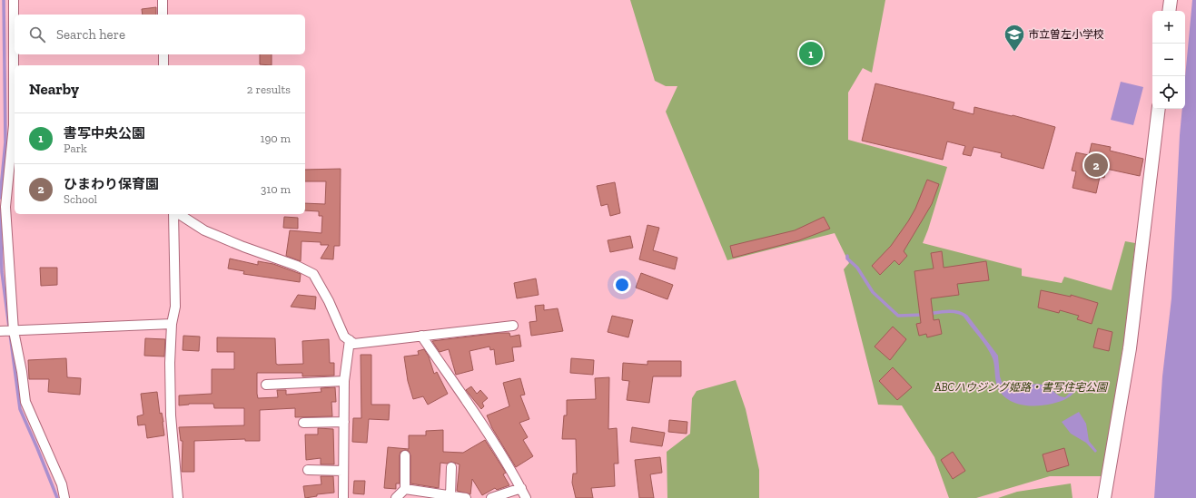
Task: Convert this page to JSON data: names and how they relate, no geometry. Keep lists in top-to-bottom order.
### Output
{
  "parks": ["ABCハウジング姫路・書写住宅公園"],
  "places": {
    "school or university": ["市立曽左小学校"]
  },
  "page": {
    "map_buttons": ["+", "−"],
    "search": "Search here",
    "pins": ["1", "2"],
    "heading": ["Nearby", "2 results"],
    "list": [
      {
        "mark": "1",
        "name": "書写中央公園",
        "note": "Park",
        "value": "190 m"
      },
      {
        "mark": "2",
        "name": "ひまわり保育園",
        "note": "School",
        "value": "310 m"
      }
    ]
  }
}
